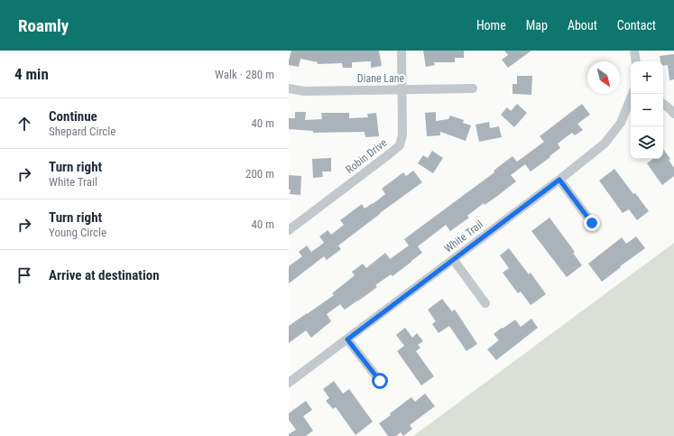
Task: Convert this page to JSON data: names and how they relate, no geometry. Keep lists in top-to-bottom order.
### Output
{
  "streets": {
    "street": ["Diane Lane", "Robin Drive", "White Trail"]
  },
  "crossings": [
    ["Diane Lane", "Robin Drive"]
  ],
  "north": "bottom right",
  "page": {
    "header": "Roamly",
    "nav": [
      "Home",
      "Map",
      "About",
      "Contact"
    ],
    "heading": ["4 min", "Walk · 280 m"],
    "map_buttons": ["+", "−"],
    "list": [
      ["Continue", "Shepard Circle", "40 m"],
      ["Turn right", "White Trail", "200 m"],
      ["Turn right", "Young Circle", "40 m"],
      "Arrive at destination"
    ]
  }
}
